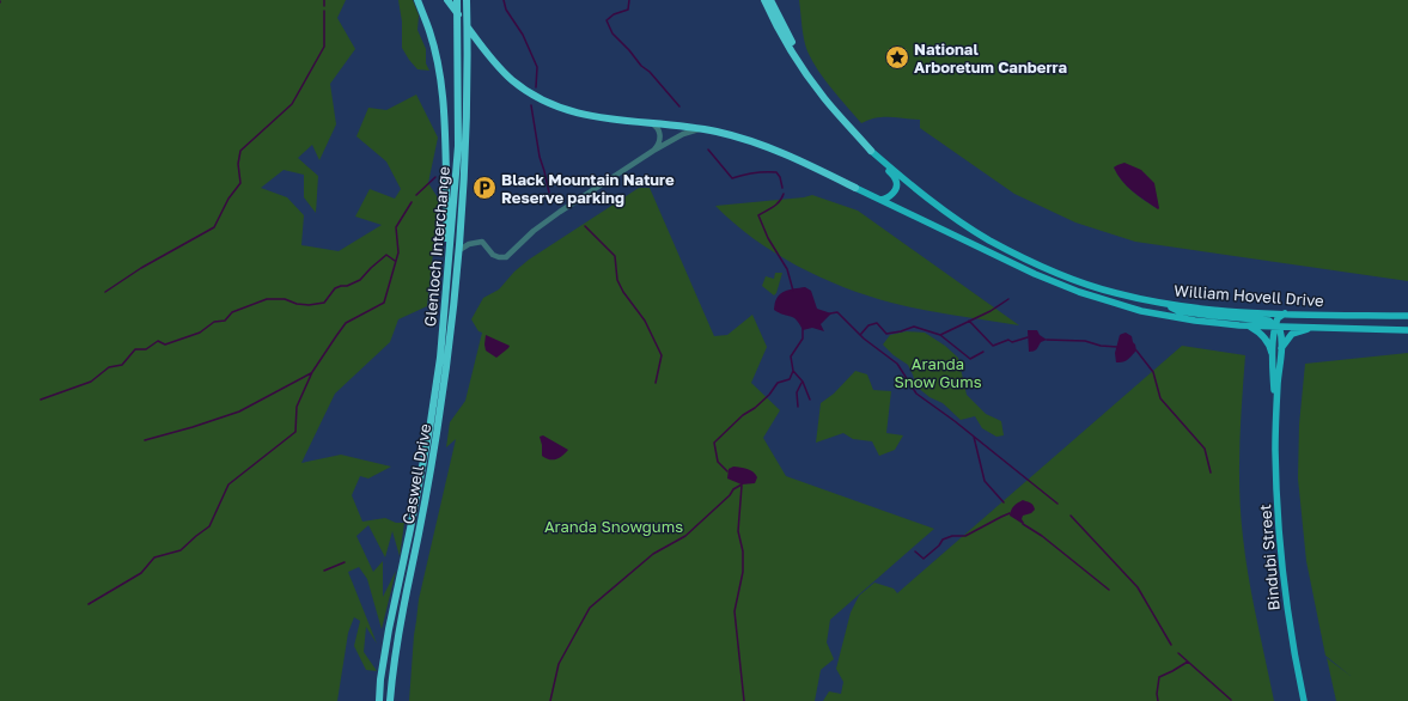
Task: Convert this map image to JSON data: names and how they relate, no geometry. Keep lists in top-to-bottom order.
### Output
{
  "streets": {
    "highway": ["Glenloch Interchange", "Caswell Drive"],
    "main road": ["William Hovell Drive", "Bindubi Street"]
  },
  "crossings": [
    ["Glenloch Interchange", "Caswell Drive"],
    ["William Hovell Drive", "Bindubi Street"]
  ],
  "parks": ["Aranda Snow Gums", "Aranda Snowgums"],
  "places": {
    "place": ["National Arboretum Canberra"],
    "parking": ["Black Mountain Nature Reserve parking"]
  }
}
